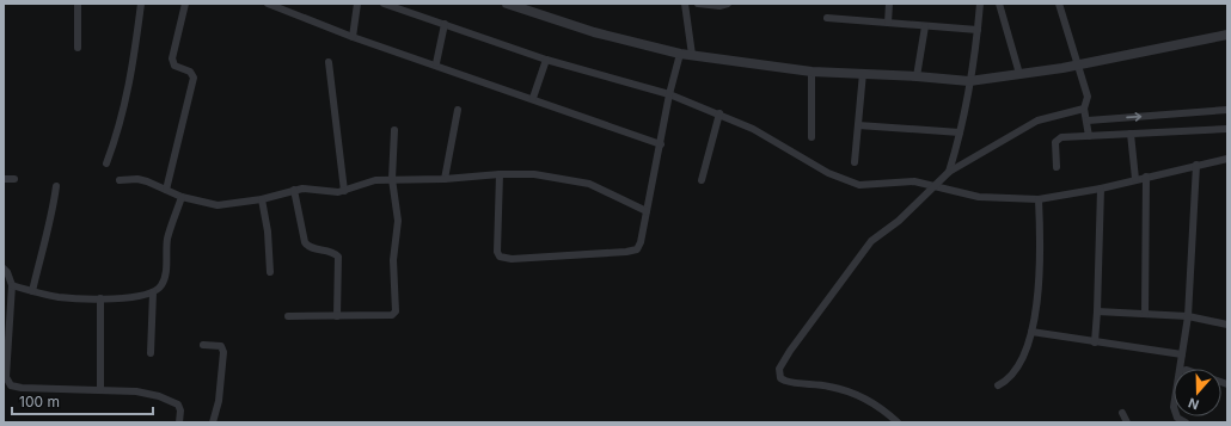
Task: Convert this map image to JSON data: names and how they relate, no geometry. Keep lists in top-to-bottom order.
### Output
{
  "scale_bar": "100 m",
  "north": "bottom"
}
